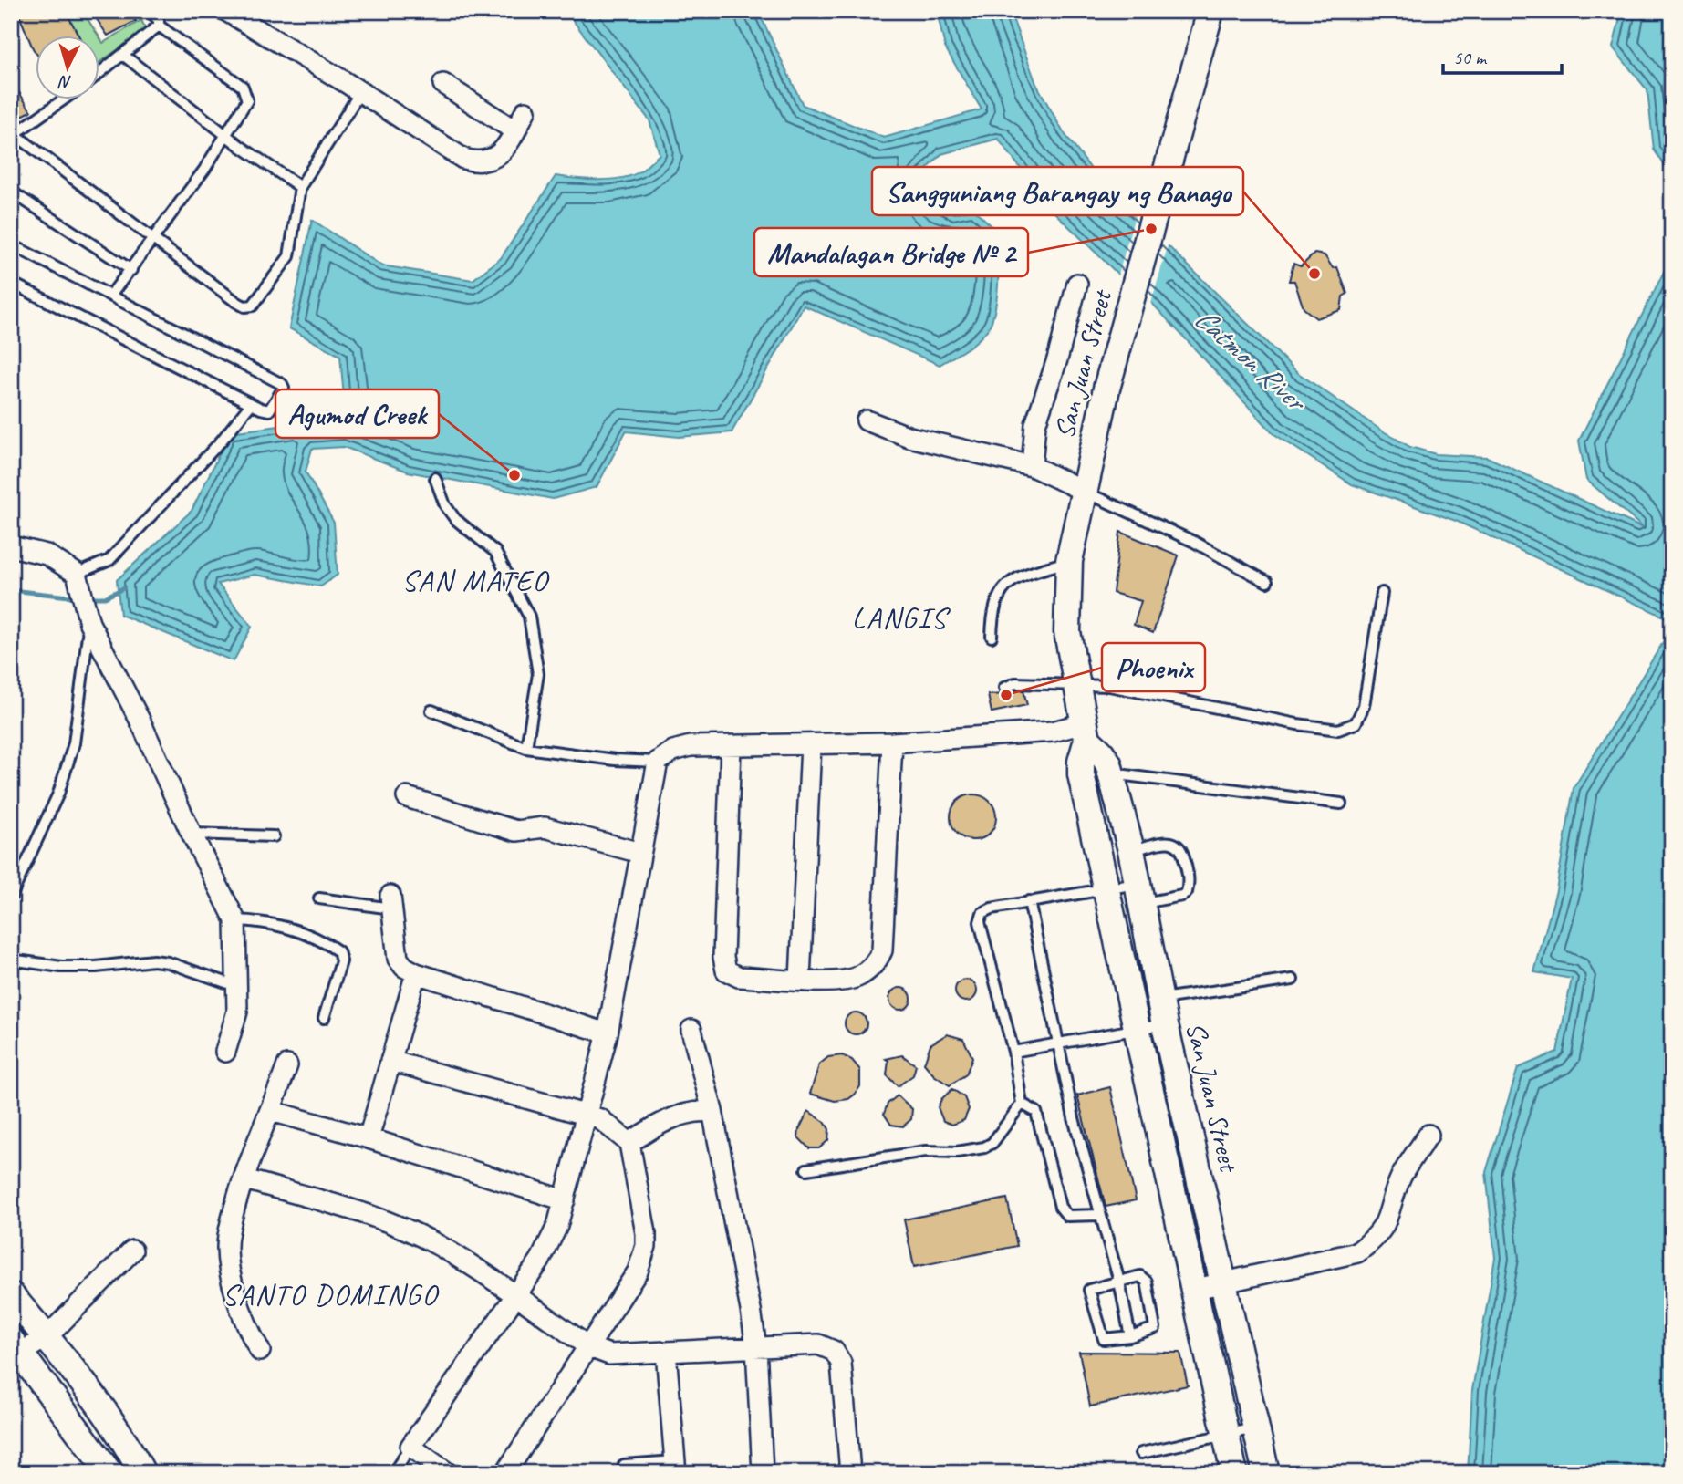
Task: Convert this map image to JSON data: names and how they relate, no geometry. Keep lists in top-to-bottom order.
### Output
{
  "streets": {
    "main road": ["San Juan Street"]
  },
  "districts": ["SAN MATEO", "LANGIS", "SANTO DOMINGO"],
  "water": ["Catmon River"],
  "places": [
    "Mandalagan Bridge № 2",
    "Sangguniang Barangay ng Banago",
    "Agumod Creek",
    "Phoenix"
  ],
  "scale_bar": "50 m",
  "north": "bottom"
}
